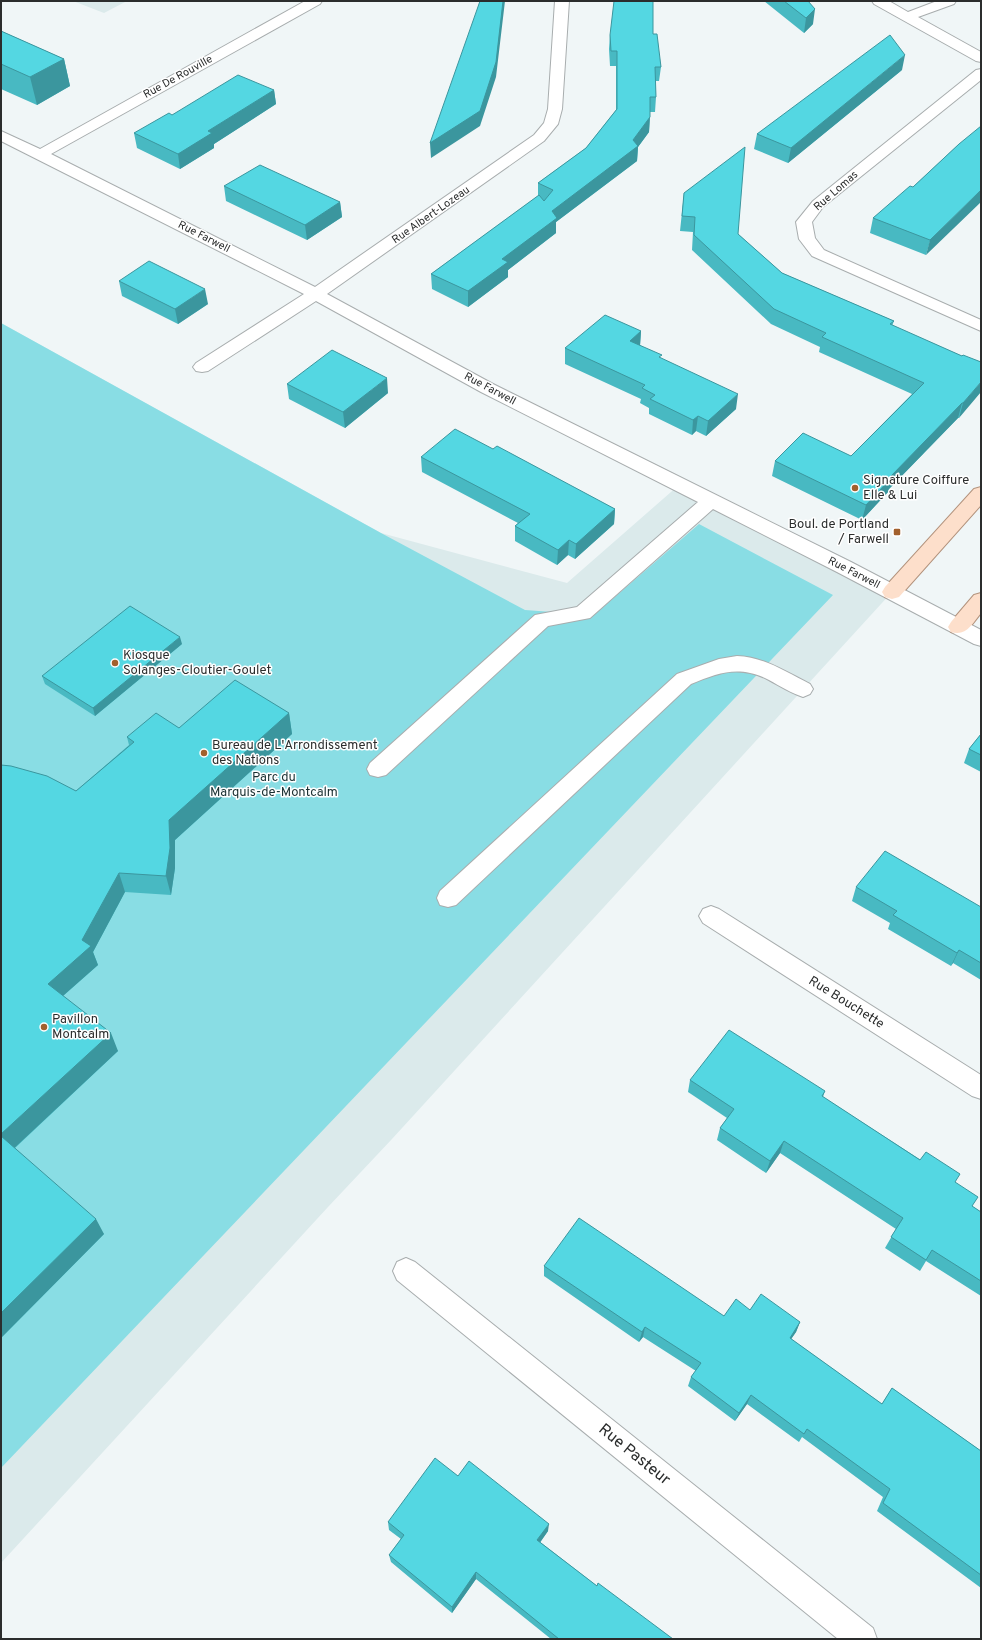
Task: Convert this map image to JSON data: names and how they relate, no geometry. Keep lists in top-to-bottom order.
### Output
{
  "streets": {
    "street": [
      "Rue De Rouville",
      "Rue Lomas",
      "Rue Albert-Lozeau",
      "Rue Farwell",
      "Rue Bouchette",
      "Rue Pasteur"
    ]
  },
  "crossings": [
    ["Rue De Rouville", "Rue Farwell"],
    ["Rue Albert-Lozeau", "Rue Farwell"]
  ],
  "parks": ["Parc du Marquis-de-Montcalm"],
  "places": {
    "other": [
      "Signature Coiffure Elle & Lui",
      "Kiosque Solanges-Cloutier-Goulet",
      "Bureau de L'Arrondissement des Nations",
      "Pavillon Montcalm"
    ],
    "transit": ["Boul. de Portland / Farwell"]
  }
}
